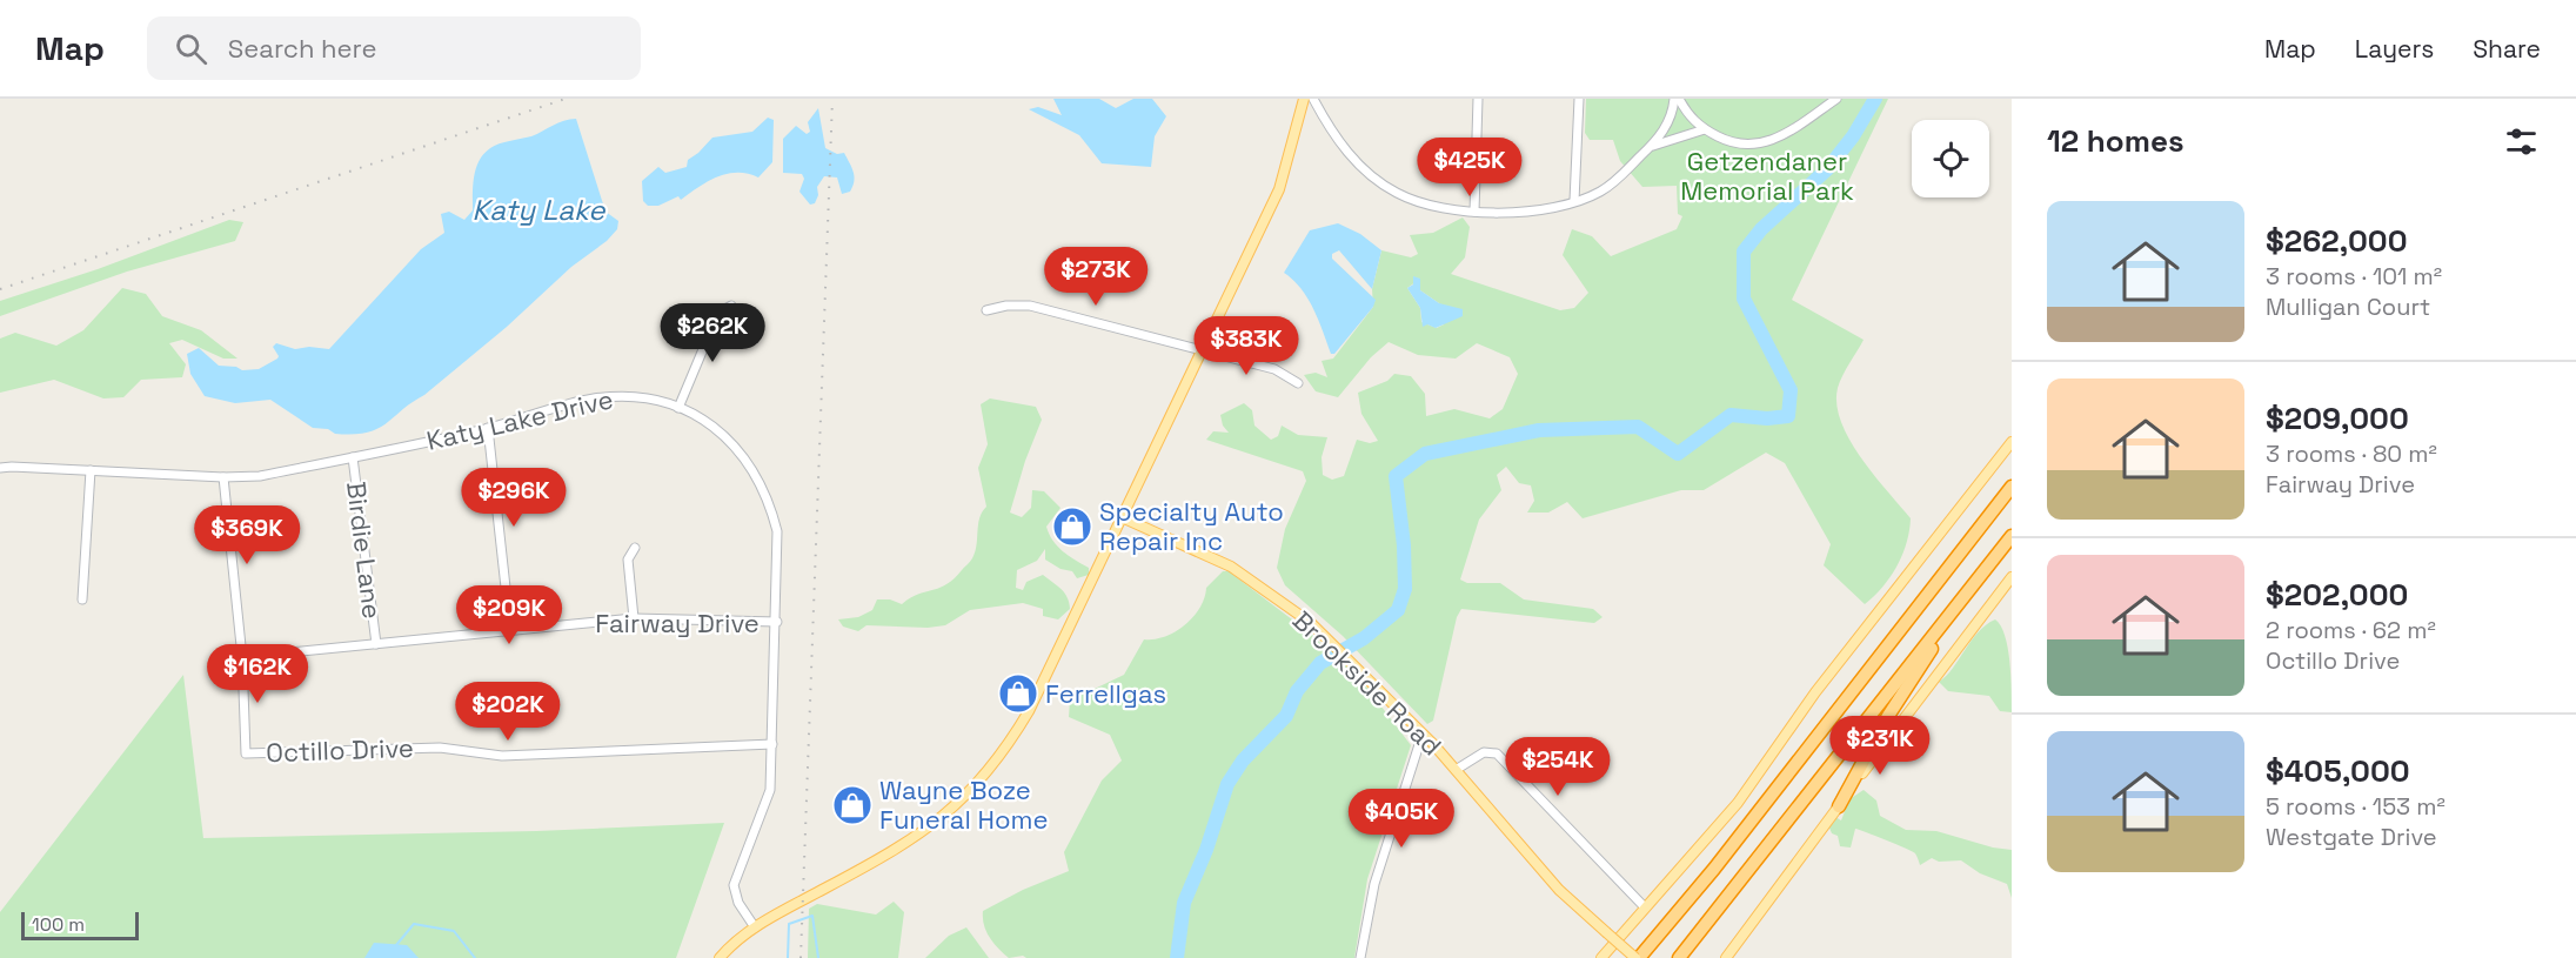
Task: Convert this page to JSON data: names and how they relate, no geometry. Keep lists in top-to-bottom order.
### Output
{
  "streets": {
    "main road": ["Brookside Road"],
    "street": [
      "Katy Lake Drive",
      "Birdie Lane",
      "Fairway Drive",
      "Octillo Drive"
    ]
  },
  "crossings": [
    ["Katy Lake Drive", "Birdie Lane"],
    ["Katy Lake Drive", "Fairway Drive"],
    ["Katy Lake Drive", "Octillo Drive"],
    ["Birdie Lane", "Fairway Drive"],
    ["Fairway Drive", "Octillo Drive"]
  ],
  "water": ["Katy Lake"],
  "parks": ["Getzendaner Memorial Park"],
  "places": {
    "shop": ["Specialty Auto Repair Inc", "Ferrellgas", "Wayne Boze Funeral Home"]
  },
  "scale_bar": "100 m",
  "page": {
    "header": "Map",
    "search": "Search here",
    "nav": ["Map", "Layers", "Share"],
    "heading": "12 homes",
    "price": [
      "$425K",
      "$273K",
      "$262K",
      "$383K",
      "$296K",
      "$369K",
      "$209K",
      "$162K",
      "$202K",
      "$231K",
      "$254K",
      "$405K"
    ],
    "list": [
      {
        "name": "$262,000",
        "note": "3 rooms · 101 m² · Mulligan Court"
      },
      {
        "name": "$209,000",
        "note": "3 rooms · 80 m² · Fairway Drive"
      },
      {
        "name": "$202,000",
        "note": "2 rooms · 62 m² · Octillo Drive"
      },
      {
        "name": "$405,000",
        "note": "5 rooms · 153 m² · Westgate Drive"
      }
    ],
    "scale": "100 m"
  }
}
